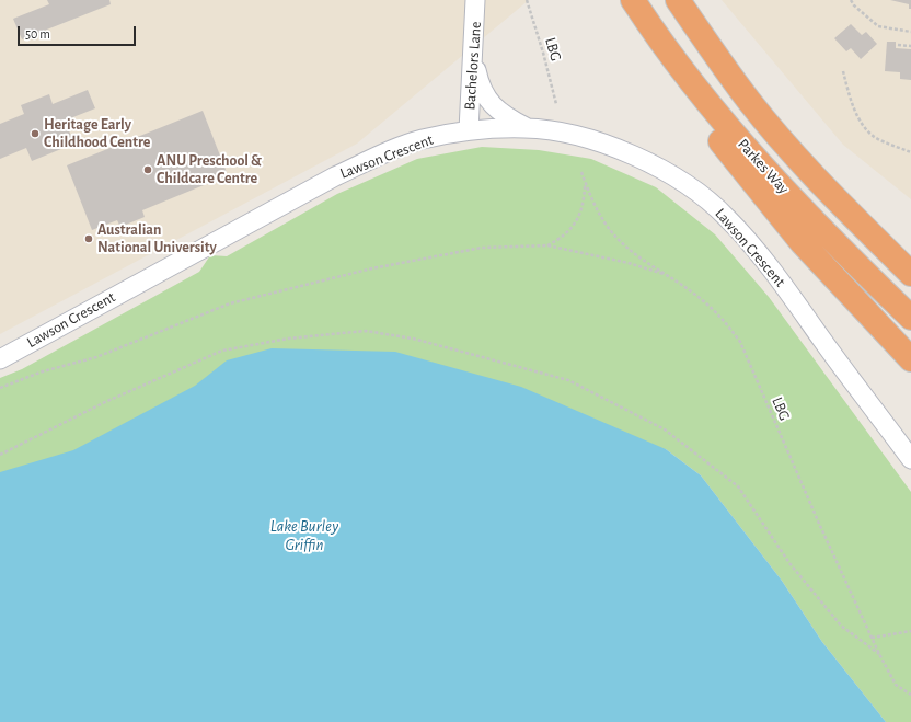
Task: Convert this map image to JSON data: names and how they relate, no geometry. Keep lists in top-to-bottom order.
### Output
{
  "streets": {
    "highway": ["Parkes Way"],
    "street": ["Bachelors Lane", "Lawson Crescent"],
    "path": ["LBG"]
  },
  "crossings": [
    ["Bachelors Lane", "Lawson Crescent"]
  ],
  "water": ["Lake Burley Griffin"],
  "places": ["Heritage Early Childhood Centre", "ANU Preschool & Childcare Centre", "Australian National University"],
  "scale_bar": "50 m"
}
